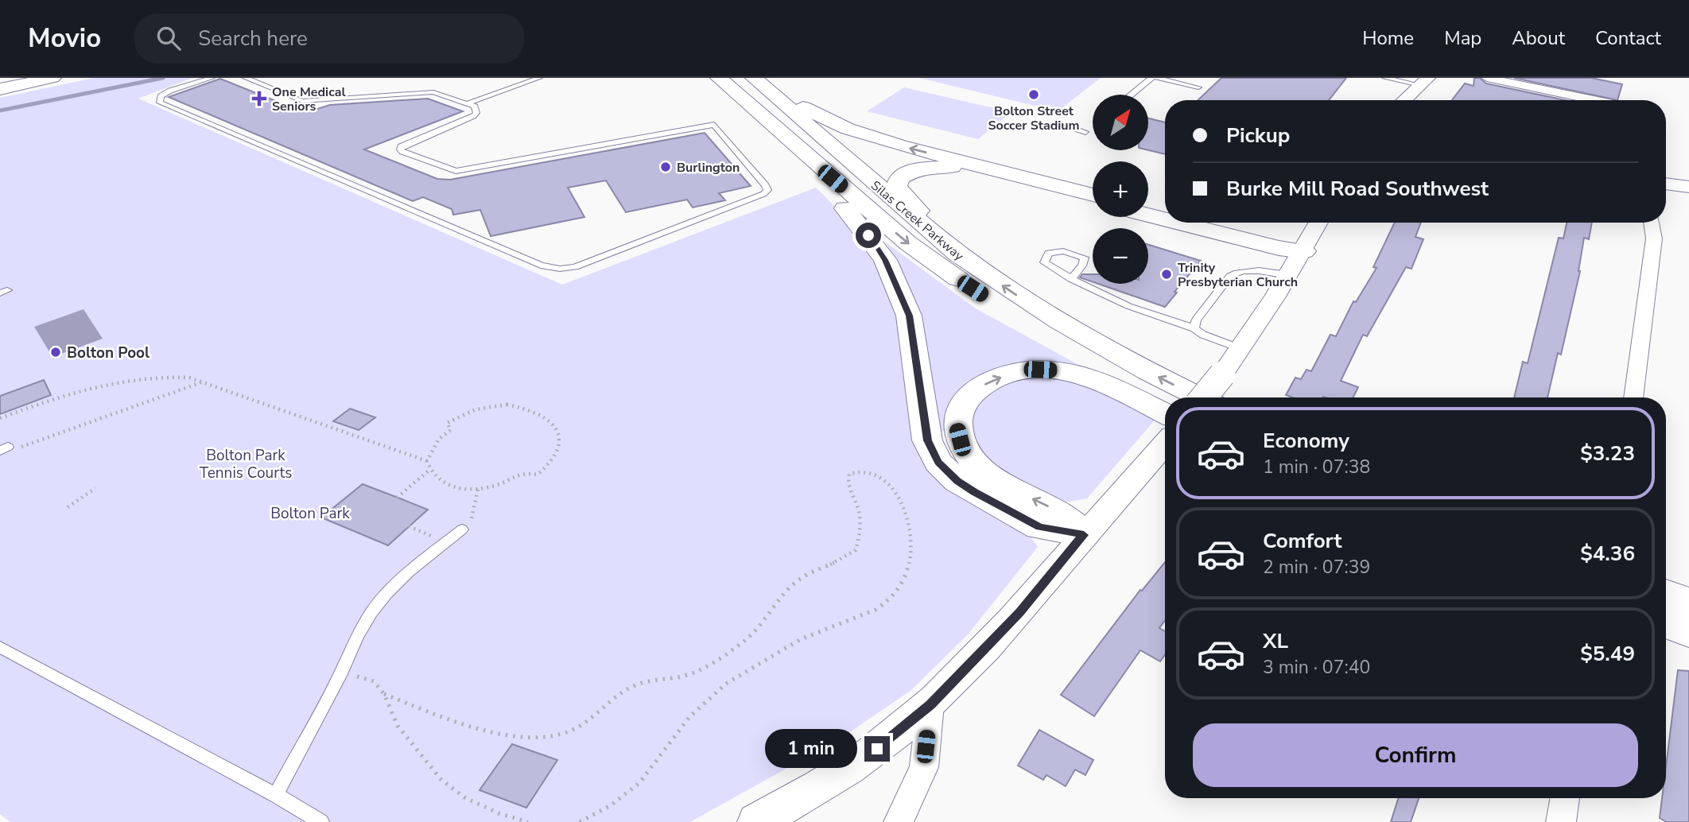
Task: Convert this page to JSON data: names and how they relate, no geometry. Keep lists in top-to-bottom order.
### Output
{
  "streets": {
    "main road": ["Silas Creek Parkway"]
  },
  "parks": ["Bolton Park Tennis Courts", "Bolton Park"],
  "places": {
    "other": [
      "Bolton Street Soccer Stadium",
      "Burlington",
      "Trinity Presbyterian Church",
      "Bolton Pool"
    ],
    "health": ["One Medical Seniors"]
  },
  "north": "top right",
  "page": {
    "header": "Movio",
    "search": "Search here",
    "nav": [
      "Home",
      "Map",
      "About",
      "Contact"
    ],
    "map_buttons": ["+", "−"],
    "banner": ["Pickup", "Burke Mill Road Southwest"],
    "list": [
      {
        "name": "Economy",
        "note": "1 min · 07:38",
        "value": "$3.23"
      },
      {
        "name": "Comfort",
        "note": "2 min · 07:39",
        "value": "$4.36"
      },
      {
        "name": "XL",
        "note": "3 min · 07:40",
        "value": "$5.49"
      }
    ],
    "buttons": "Confirm",
    "bubble": "1 min"
  }
}
